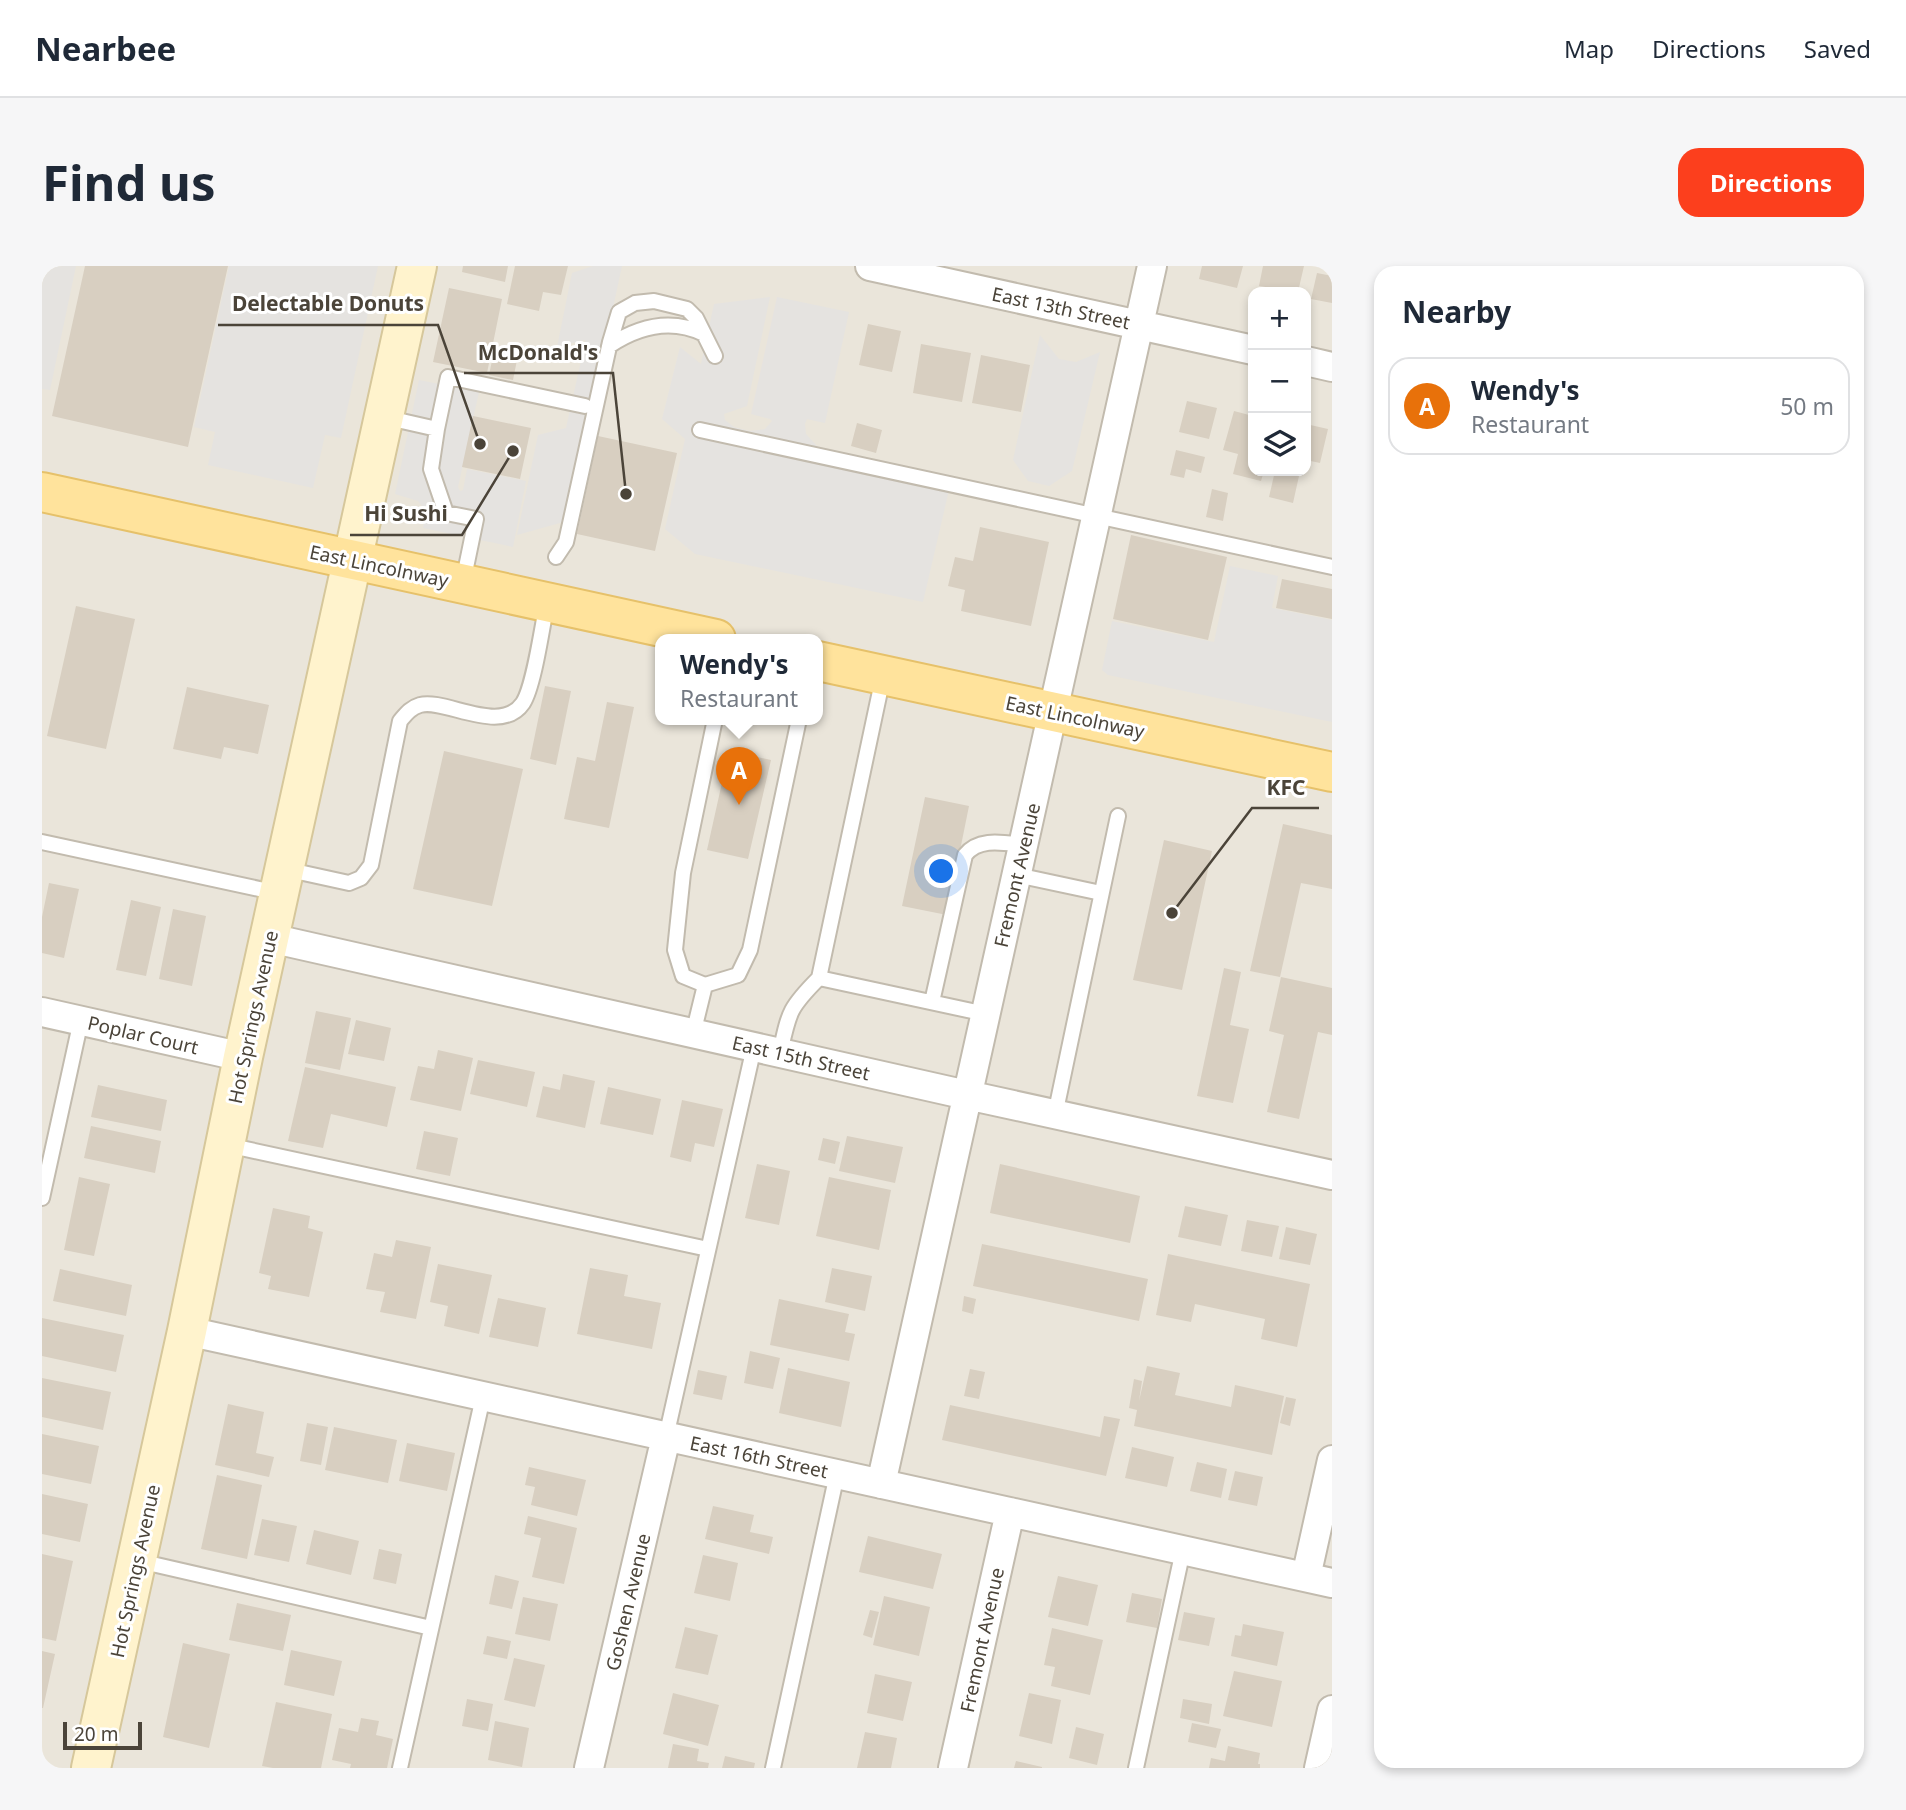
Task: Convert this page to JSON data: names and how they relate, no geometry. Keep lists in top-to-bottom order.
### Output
{
  "streets": {
    "main road": ["East Lincolnway"],
    "street": [
      "East 13th Street",
      "Fremont Avenue",
      "Hot Springs Avenue",
      "Poplar Court",
      "East 15th Street",
      "East 16th Street",
      "Goshen Avenue"
    ]
  },
  "crossings": [
    ["East 13th Street", "Fremont Avenue"],
    ["East Lincolnway", "Fremont Avenue"],
    ["East Lincolnway", "Hot Springs Avenue"],
    ["Fremont Avenue", "East 15th Street"],
    ["Fremont Avenue", "East 16th Street"],
    ["Hot Springs Avenue", "Poplar Court"],
    ["Hot Springs Avenue", "East 15th Street"],
    ["Hot Springs Avenue", "East 16th Street"],
    ["East 16th Street", "Goshen Avenue"]
  ],
  "places": [
    "Delectable Donuts",
    "Hi Sushi",
    "McDonald's",
    "KFC"
  ],
  "scale_bar": "20 m",
  "page": {
    "header": "Nearbee",
    "nav": ["Map", "Directions", "Saved"],
    "buttons": "Directions",
    "title": "Find us",
    "heading": "Nearby",
    "map_buttons": ["+", "−"],
    "list": [
      {
        "mark": "A",
        "name": "Wendy's",
        "note": "Restaurant",
        "value": "50 m"
      }
    ],
    "popup": ["Wendy's", "Restaurant"],
    "pins": "A",
    "scale": "20 m"
  }
}
